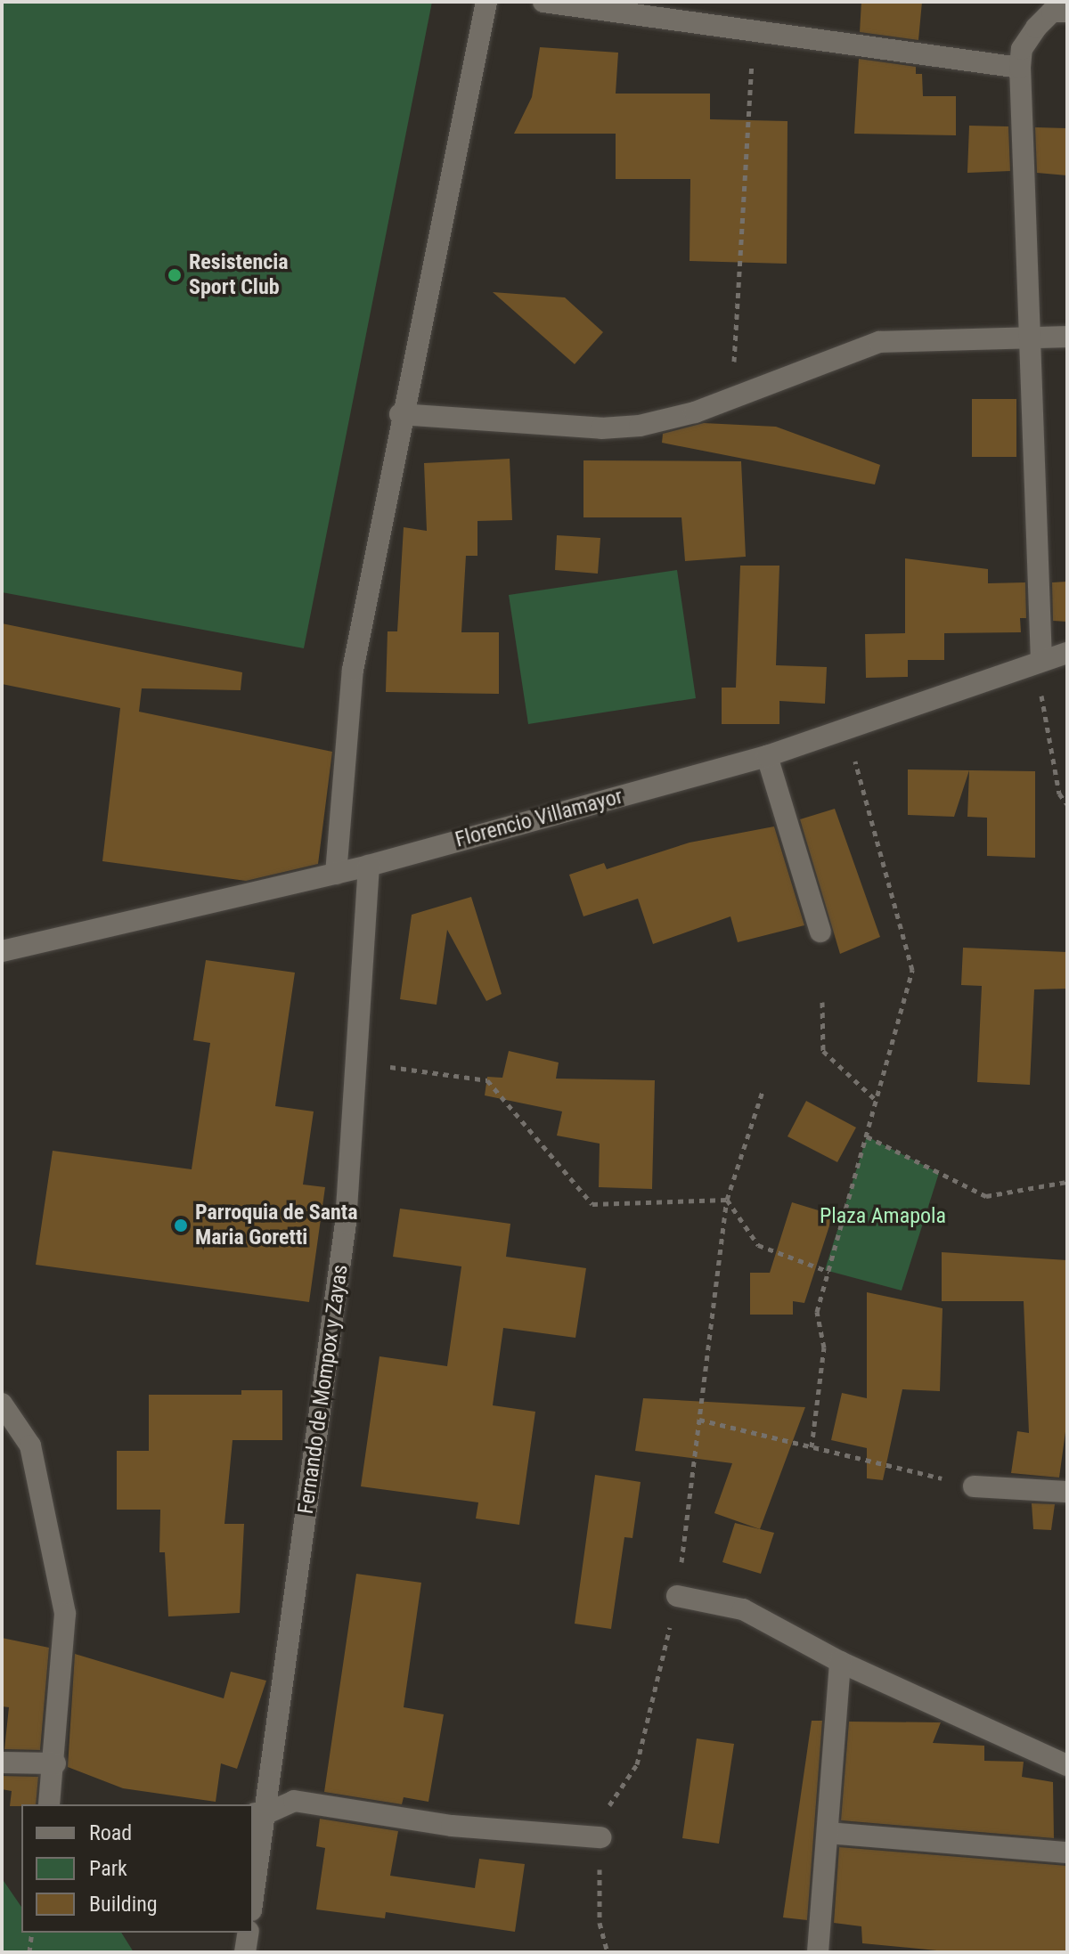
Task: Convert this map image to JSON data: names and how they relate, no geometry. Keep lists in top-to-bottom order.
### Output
{
  "streets": {
    "street": ["Florencio Villamayor", "Fernando de Mompox y Zayas"]
  },
  "crossings": [
    ["Florencio Villamayor", "Fernando de Mompox y Zayas"]
  ],
  "parks": ["Plaza Amapola"],
  "places": ["Resistencia Sport Club", "Parroquia de Santa Maria Goretti"],
  "legend": ["Road", "Park", "Building"]
}
